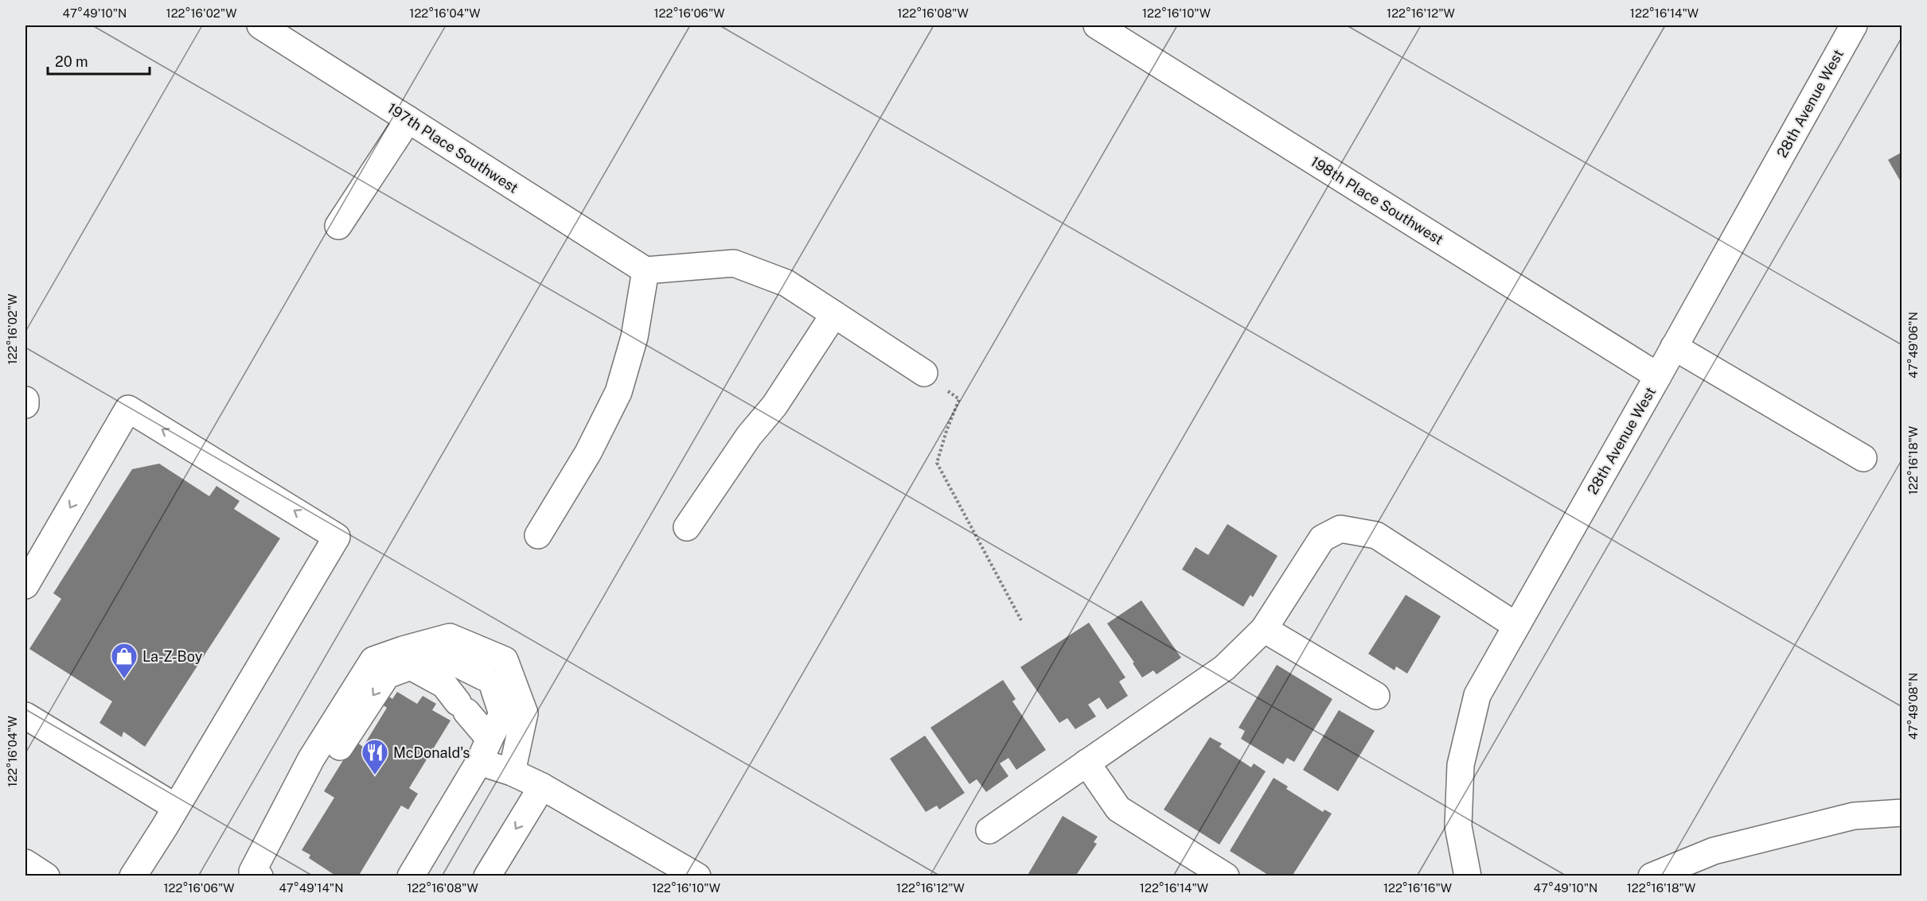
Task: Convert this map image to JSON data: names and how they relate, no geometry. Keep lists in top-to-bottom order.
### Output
{
  "streets": {
    "street": ["28th Avenue West", "197th Place Southwest", "198th Place Southwest"]
  },
  "crossings": [
    ["28th Avenue West", "198th Place Southwest"]
  ],
  "places": {
    "shop": ["La-Z-Boy"],
    "restaurant": ["McDonald's"]
  },
  "scale_bar": "20 m",
  "coordinates": [
    "47°49'10\"N",
    "122°16'02\"W",
    "122°16'04\"W",
    "122°16'06\"W",
    "122°16'08\"W",
    "122°16'10\"W",
    "122°16'12\"W",
    "122°16'14\"W",
    "47°49'06\"N",
    "122°16'18\"W",
    "47°49'08\"N",
    "47°49'14\"N",
    "122°16'16\"W"
  ]
}
